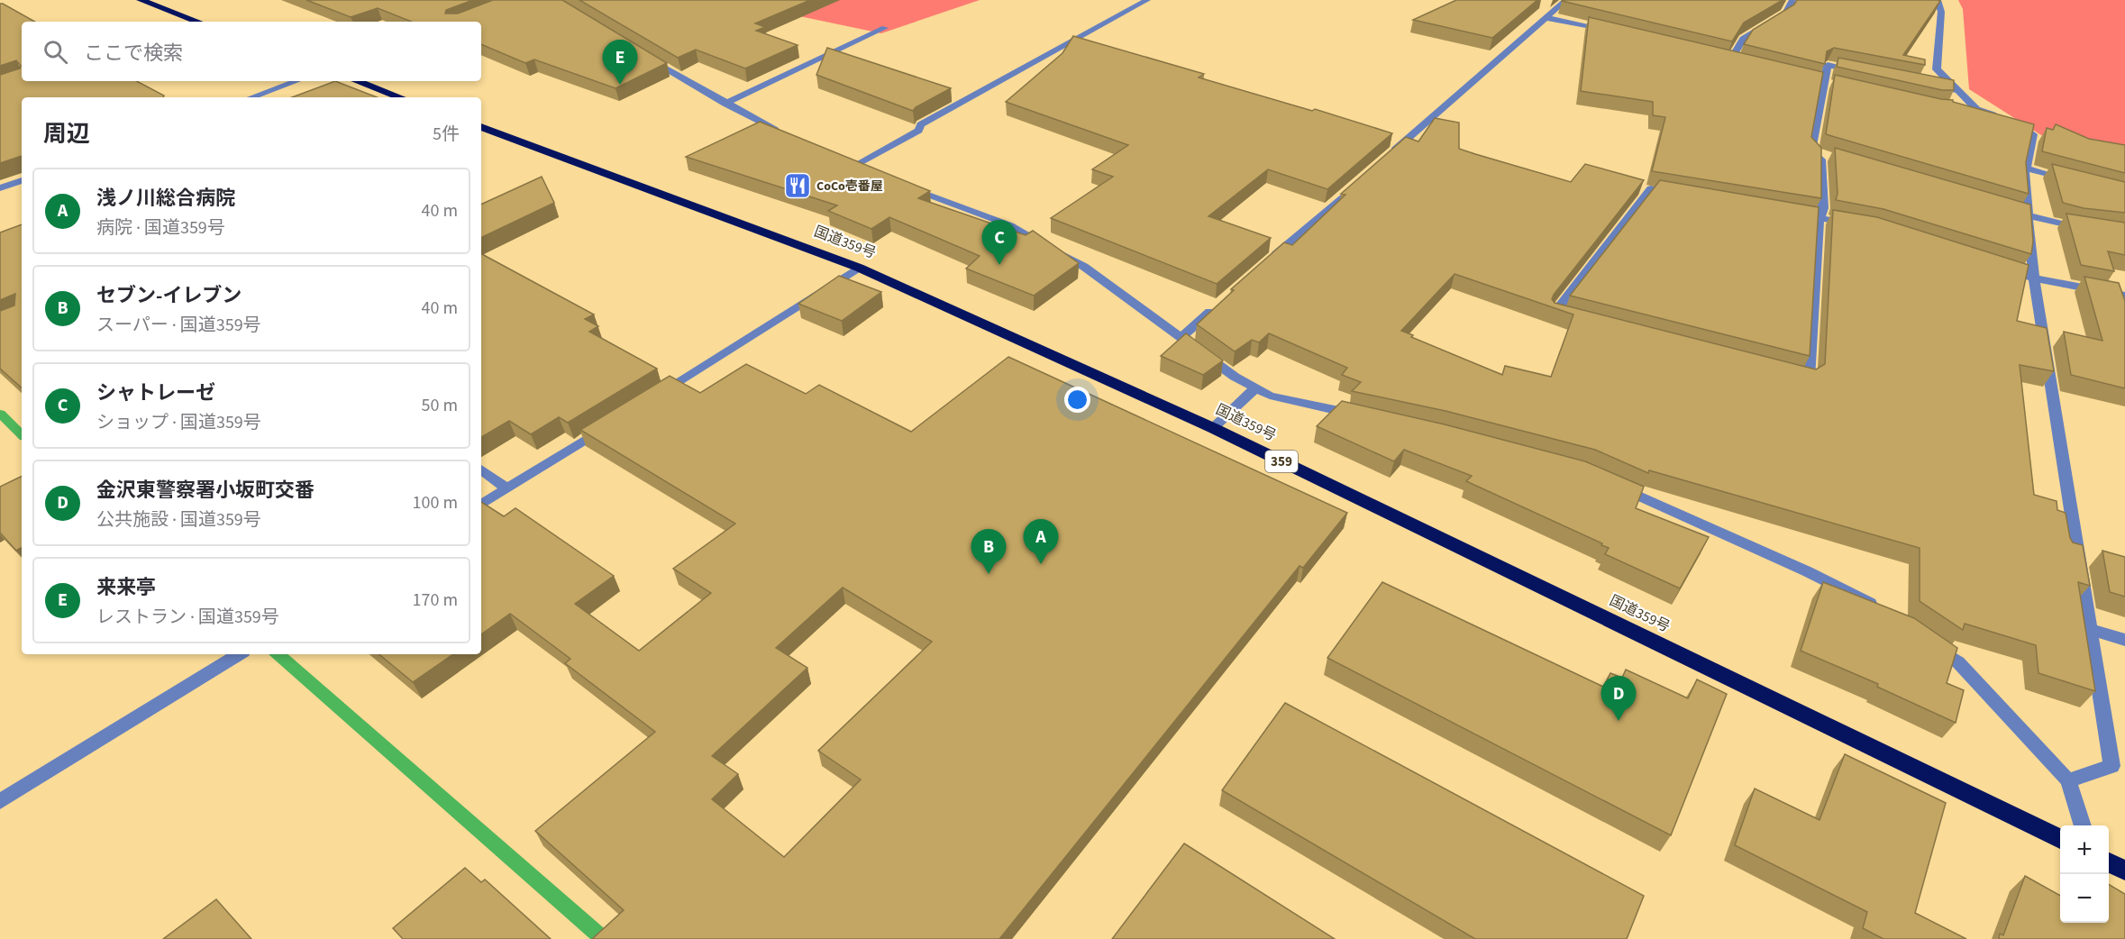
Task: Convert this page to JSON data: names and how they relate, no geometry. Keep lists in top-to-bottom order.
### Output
{
  "streets": {
    "highway": ["国道359号", "359"]
  },
  "places": {
    "restaurant": ["CoCo壱番屋"]
  },
  "page": {
    "search": "ここで検索",
    "pins": [
      "E",
      "C",
      "A",
      "B",
      "D"
    ],
    "heading": ["周辺", "5件"],
    "list": [
      {
        "mark": "A",
        "name": "浅ノ川総合病院",
        "note": "病院 · 国道359号",
        "value": "40 m"
      },
      {
        "mark": "B",
        "name": "セブン-イレブン",
        "note": "スーパー · 国道359号",
        "value": "40 m"
      },
      {
        "mark": "C",
        "name": "シャトレーゼ",
        "note": "ショップ · 国道359号",
        "value": "50 m"
      },
      {
        "mark": "D",
        "name": "金沢東警察署小坂町交番",
        "note": "公共施設 · 国道359号",
        "value": "100 m"
      },
      {
        "mark": "E",
        "name": "来来亭",
        "note": "レストラン · 国道359号",
        "value": "170 m"
      }
    ],
    "map_buttons": ["+", "−"]
  }
}
